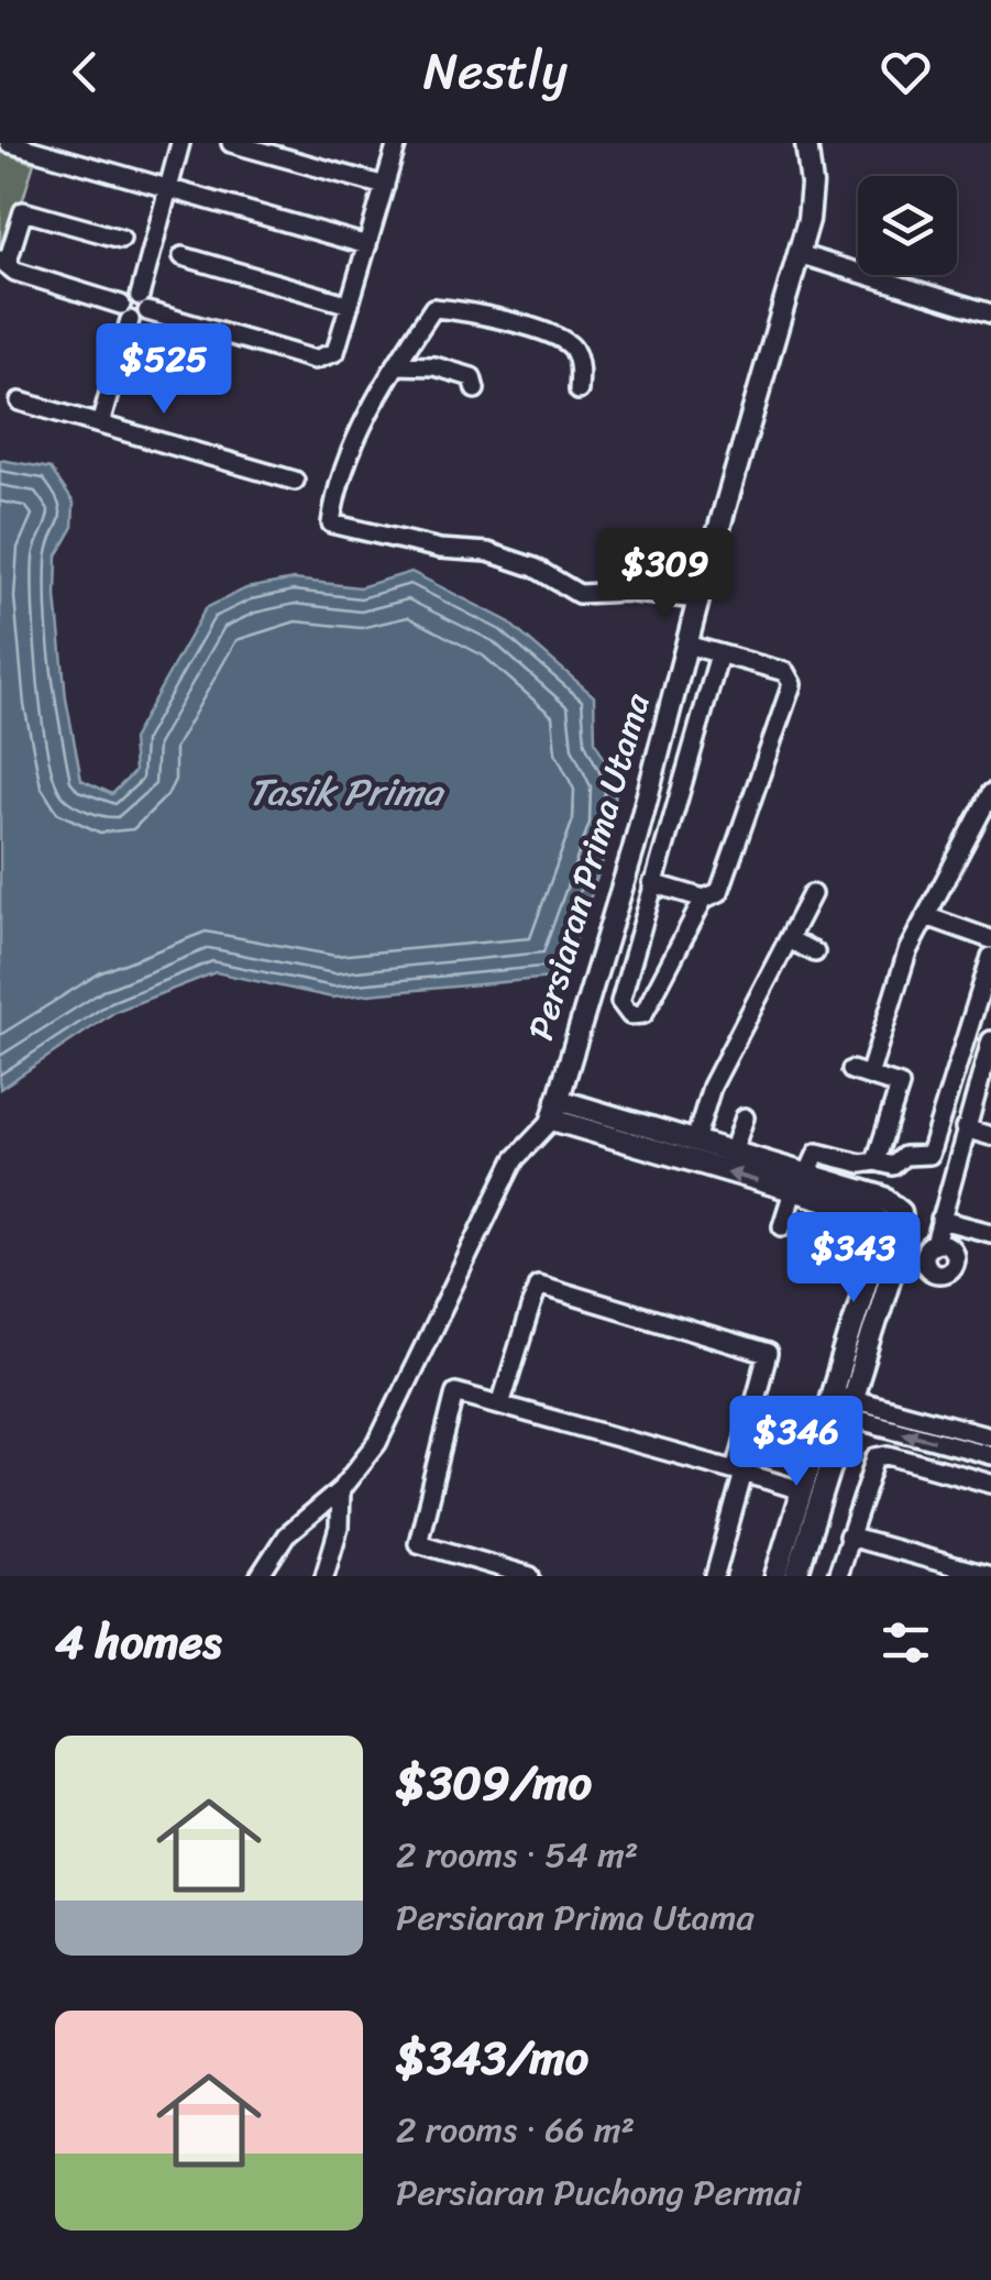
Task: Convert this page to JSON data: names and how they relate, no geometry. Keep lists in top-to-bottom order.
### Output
{
  "streets": {
    "main road": ["Persiaran Prima Utama"]
  },
  "water": ["Tasik Prima"],
  "page": {
    "header": "Nestly",
    "price": [
      "$525",
      "$309",
      "$343",
      "$346"
    ],
    "heading": "4 homes",
    "list": [
      {
        "name": "$309/mo",
        "note": "2 rooms · 54 m² · Persiaran Prima Utama"
      },
      {
        "name": "$343/mo",
        "note": "2 rooms · 66 m² · Persiaran Puchong Permai"
      }
    ]
  }
}
